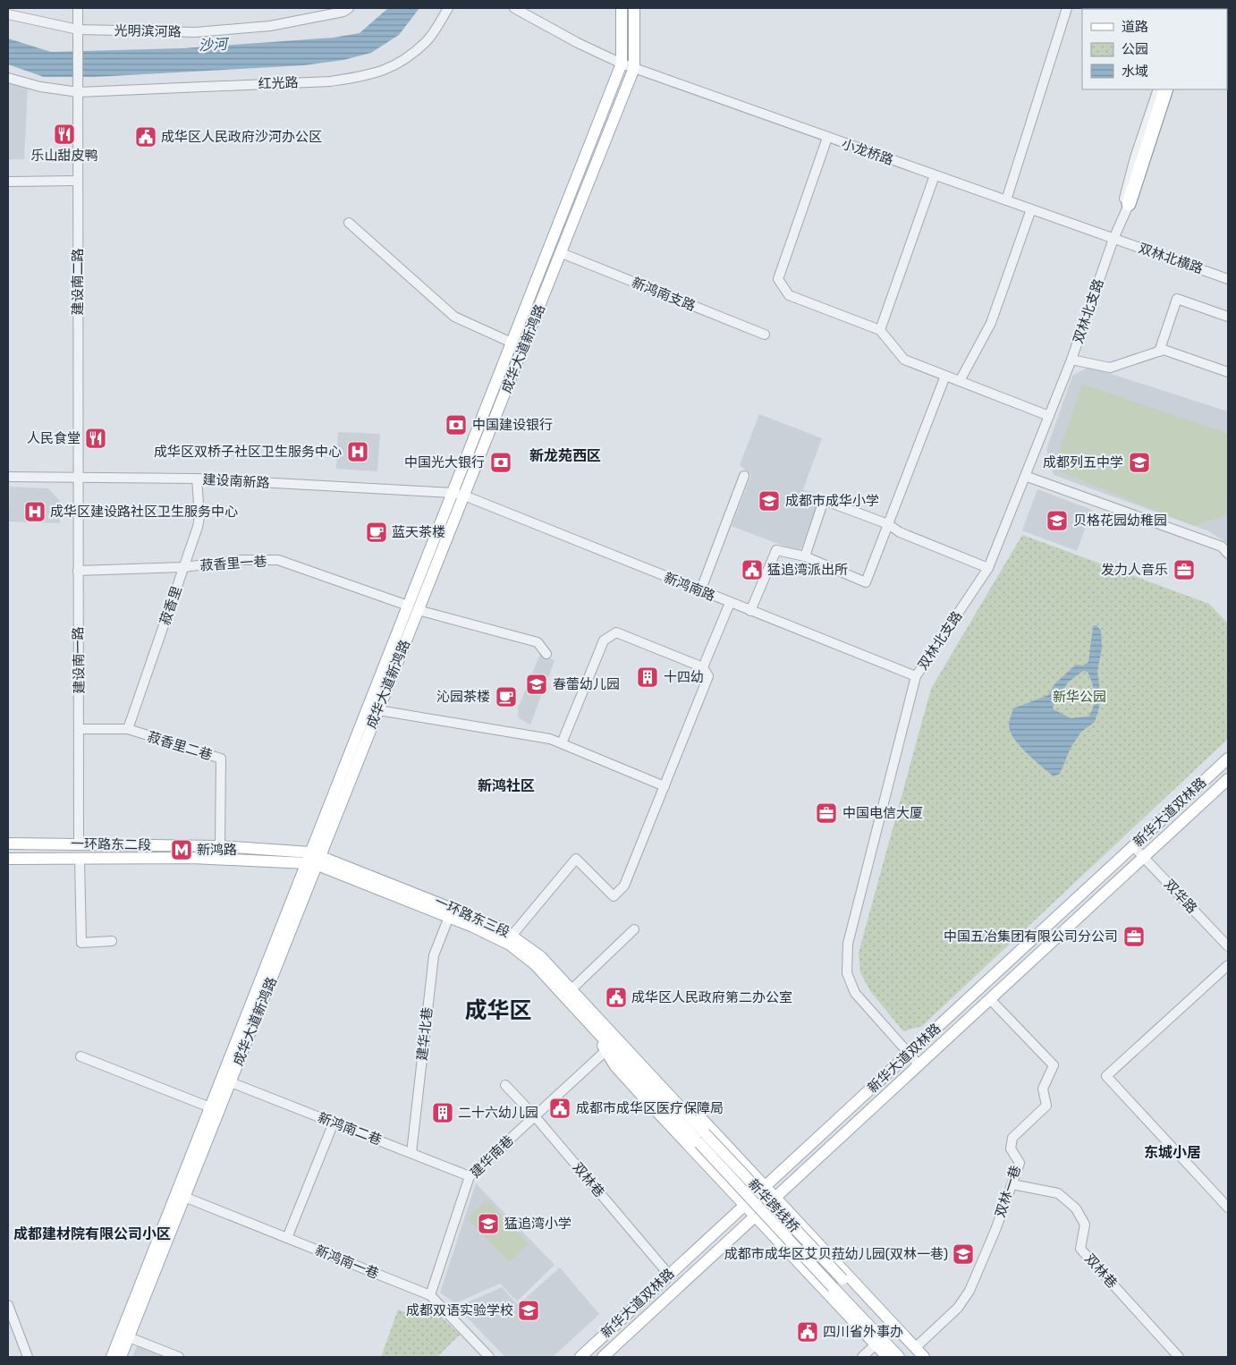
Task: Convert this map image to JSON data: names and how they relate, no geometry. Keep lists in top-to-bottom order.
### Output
{
  "streets": {
    "main road": [
      "成华大道新鸿路",
      "新华大道双林路",
      "一环路东二段",
      "一环路东三段",
      "新华跨线桥"
    ],
    "street": [
      "光明滨河路",
      "红光路",
      "小龙桥路",
      "双林北横路",
      "建设南二路",
      "新鸿南支路",
      "双林北支路",
      "建设南新路",
      "菽香里一巷",
      "新鸿南路",
      "菽香里",
      "建设南一路",
      "菽香里二巷",
      "双华路",
      "建华北巷",
      "新鸿南二巷",
      "建华南巷",
      "双林巷",
      "双林一巷",
      "新鸿南一巷"
    ]
  },
  "crossings": [
    ["光明滨河路", "建设南二路"],
    ["红光路", "建设南二路"],
    ["小龙桥路", "双林北横路"],
    ["小龙桥路", "双林北支路"],
    ["小龙桥路", "成华大道新鸿路"],
    ["双林北横路", "双林北支路"],
    ["建设南二路", "建设南新路"],
    ["建设南二路", "建设南一路"],
    ["新鸿南支路", "成华大道新鸿路"],
    ["双林北支路", "新鸿南路"],
    ["双林北支路", "新华大道双林路"],
    ["成华大道新鸿路", "建设南新路"],
    ["成华大道新鸿路", "菽香里一巷"],
    ["成华大道新鸿路", "新鸿南路"],
    ["成华大道新鸿路", "一环路东二段"],
    ["成华大道新鸿路", "一环路东三段"],
    ["成华大道新鸿路", "新鸿南二巷"],
    ["成华大道新鸿路", "新鸿南一巷"],
    ["建设南新路", "新鸿南路"],
    ["建设南新路", "菽香里"],
    ["建设南新路", "建设南一路"],
    ["菽香里一巷", "菽香里"],
    ["菽香里一巷", "建设南一路"],
    ["菽香里", "菽香里二巷"],
    ["建设南一路", "菽香里二巷"],
    ["建设南一路", "一环路东二段"],
    ["菽香里二巷", "一环路东二段"],
    ["新华大道双林路", "双华路"],
    ["新华大道双林路", "双林巷"],
    ["新华大道双林路", "双林一巷"],
    ["一环路东二段", "一环路东三段"],
    ["一环路东三段", "建华北巷"],
    ["建华北巷", "新鸿南二巷"],
    ["新鸿南二巷", "建华南巷"],
    ["建华南巷", "双林巷"],
    ["建华南巷", "新鸿南一巷"],
    ["双林巷", "双林一巷"],
    ["双林一巷", "新华跨线桥"]
  ],
  "districts": [
    "新龙苑西区",
    "新鸿社区",
    "成华区",
    "东城小居",
    "成都建材院有限公司小区"
  ],
  "water": ["沙河"],
  "parks": ["新华公园"],
  "places": {
    "restaurant": ["乐山甜皮鸭", "人民食堂"],
    "public building": [
      "成华区人民政府沙河办公区",
      "猛追湾派出所",
      "成华区人民政府第二办公室",
      "成都市成华区医疗保障局",
      "四川省外事办"
    ],
    "bank": ["中国建设银行", "中国光大银行"],
    "hospital": ["成华区双桥子社区卫生服务中心", "成华区建设路社区卫生服务中心"],
    "school or university": [
      "成都列五中学",
      "成都市成华小学",
      "贝格花园幼稚园",
      "春蕾幼儿园",
      "猛追湾小学",
      "成都市成华区艾贝菈幼儿园(双林一巷)",
      "成都双语实验学校"
    ],
    "cafe": ["蓝天茶楼", "沁园茶楼"],
    "office": ["发力人音乐", "中国电信大厦", "中国五冶集团有限公司分公司"],
    "building": ["十四幼", "二十六幼儿园"],
    "metro station": ["新鸿路"]
  },
  "legend": ["道路", "公园", "水域"]
}
